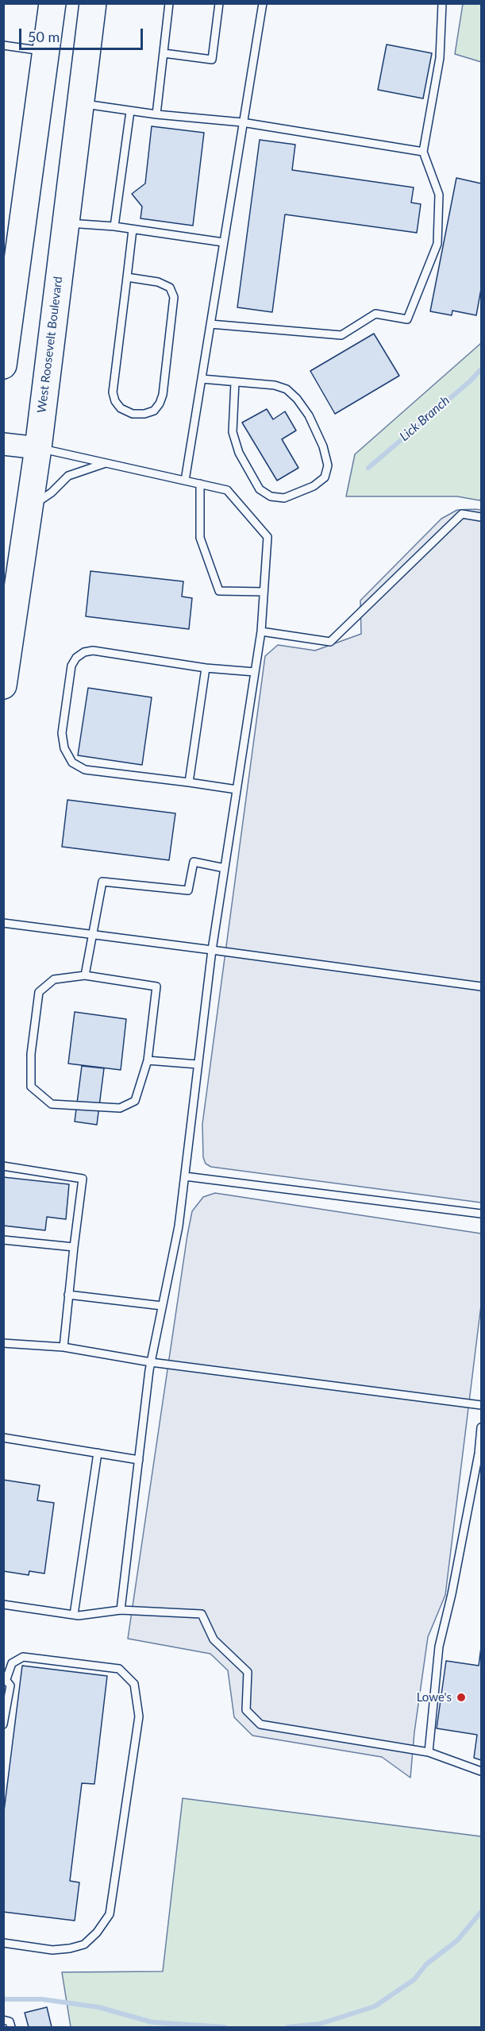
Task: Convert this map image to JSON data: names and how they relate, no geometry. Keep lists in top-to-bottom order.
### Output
{
  "streets": {
    "highway": ["West Roosevelt Boulevard"]
  },
  "water": ["Lick Branch"],
  "places": ["Lowe's"],
  "scale_bar": "50 m"
}
